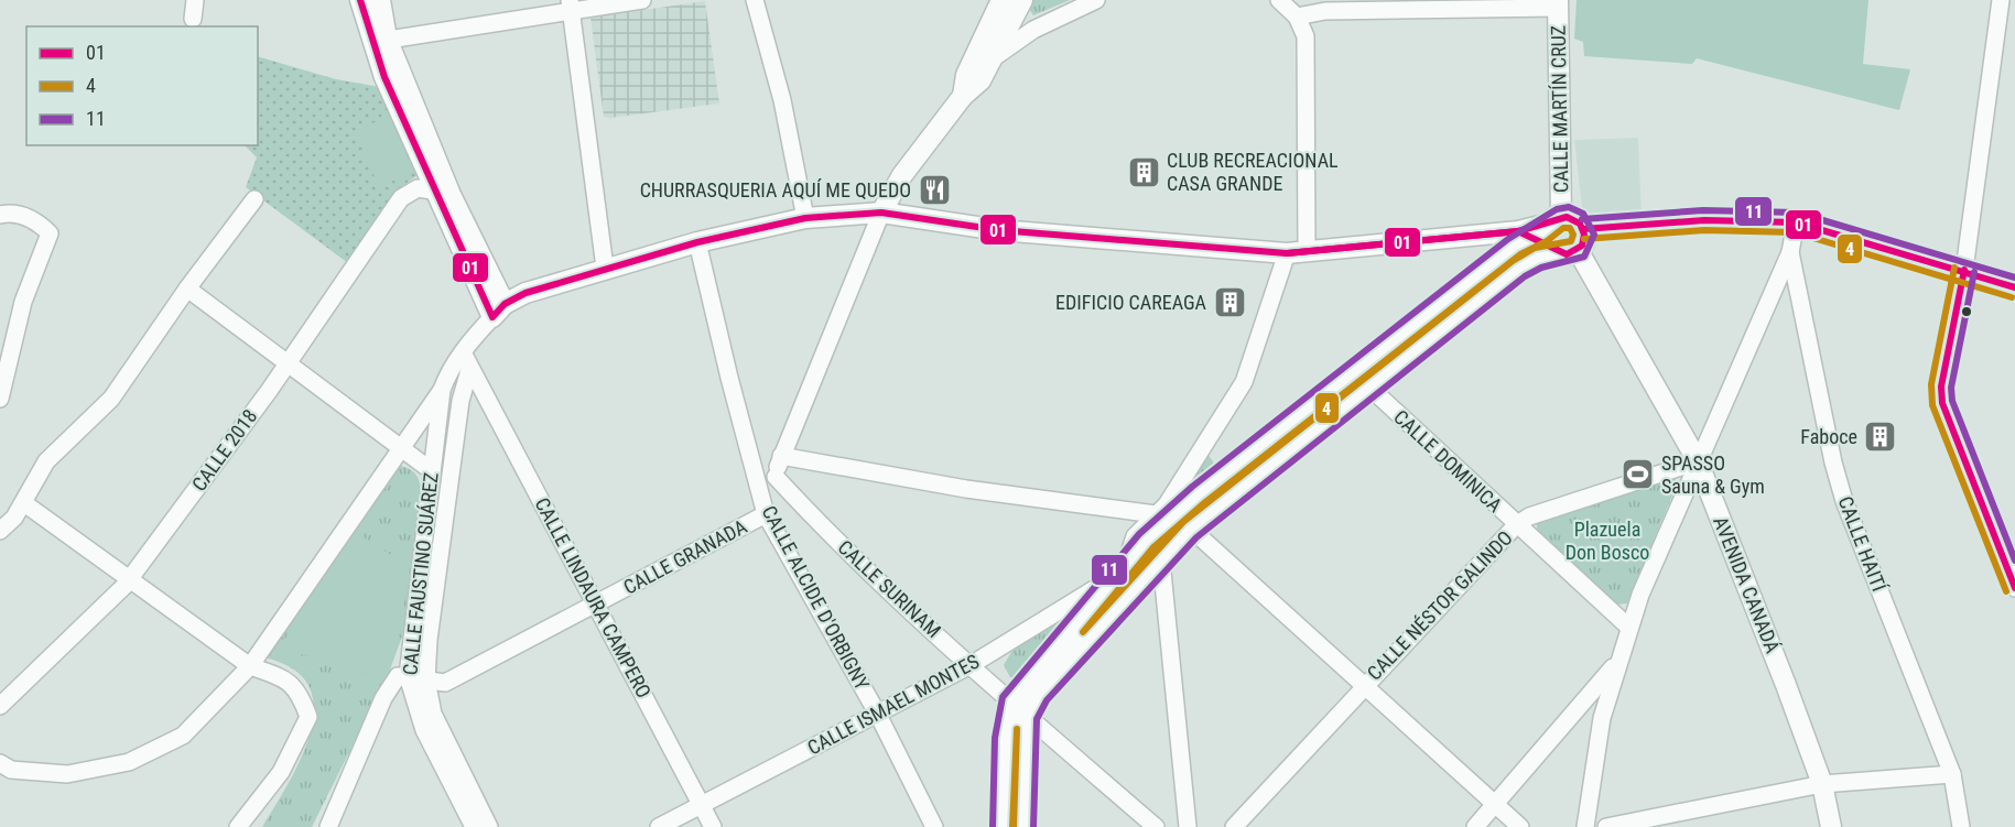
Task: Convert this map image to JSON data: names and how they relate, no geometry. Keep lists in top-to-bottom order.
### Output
{
  "streets": {
    "main road": ["CALLE MARTÍN CRUZ", "AVENIDA CANADÁ"],
    "street": [
      "CALLE 2018",
      "CALLE DOMINICA",
      "CALLE HAITÍ",
      "CALLE GRANADA",
      "CALLE FAUSTINO SUÁREZ",
      "CALLE SURINAM",
      "CALLE LINDAURA CAMPERO",
      "CALLE ALCIDE D'ORBIGNY",
      "CALLE NÉSTOR GALINDO",
      "CALLE ISMAEL MONTES"
    ]
  },
  "crossings": [
    ["CALLE MARTÍN CRUZ", "AVENIDA CANADÁ"],
    ["CALLE DOMINICA", "CALLE NÉSTOR GALINDO"],
    ["CALLE GRANADA", "CALLE FAUSTINO SUÁREZ"],
    ["CALLE GRANADA", "CALLE LINDAURA CAMPERO"],
    ["CALLE GRANADA", "CALLE ALCIDE D'ORBIGNY"],
    ["CALLE FAUSTINO SUÁREZ", "CALLE LINDAURA CAMPERO"],
    ["AVENIDA CANADÁ", "CALLE NÉSTOR GALINDO"],
    ["CALLE SURINAM", "CALLE ISMAEL MONTES"],
    ["CALLE LINDAURA CAMPERO", "CALLE ISMAEL MONTES"],
    ["CALLE ALCIDE D'ORBIGNY", "CALLE ISMAEL MONTES"]
  ],
  "parks": ["Plazuela Don Bosco"],
  "places": {
    "building": ["CLUB RECREACIONAL CASA GRANDE", "EDIFICIO CAREAGA", "Faboce"],
    "restaurant": ["CHURRASQUERIA AQUÍ ME QUEDO"],
    "sports": ["SPASSO Sauna & Gym"]
  },
  "lines": ["transit line 01", "transit line 11", "transit line 4"],
  "legend": ["01", "4", "11"]
}
